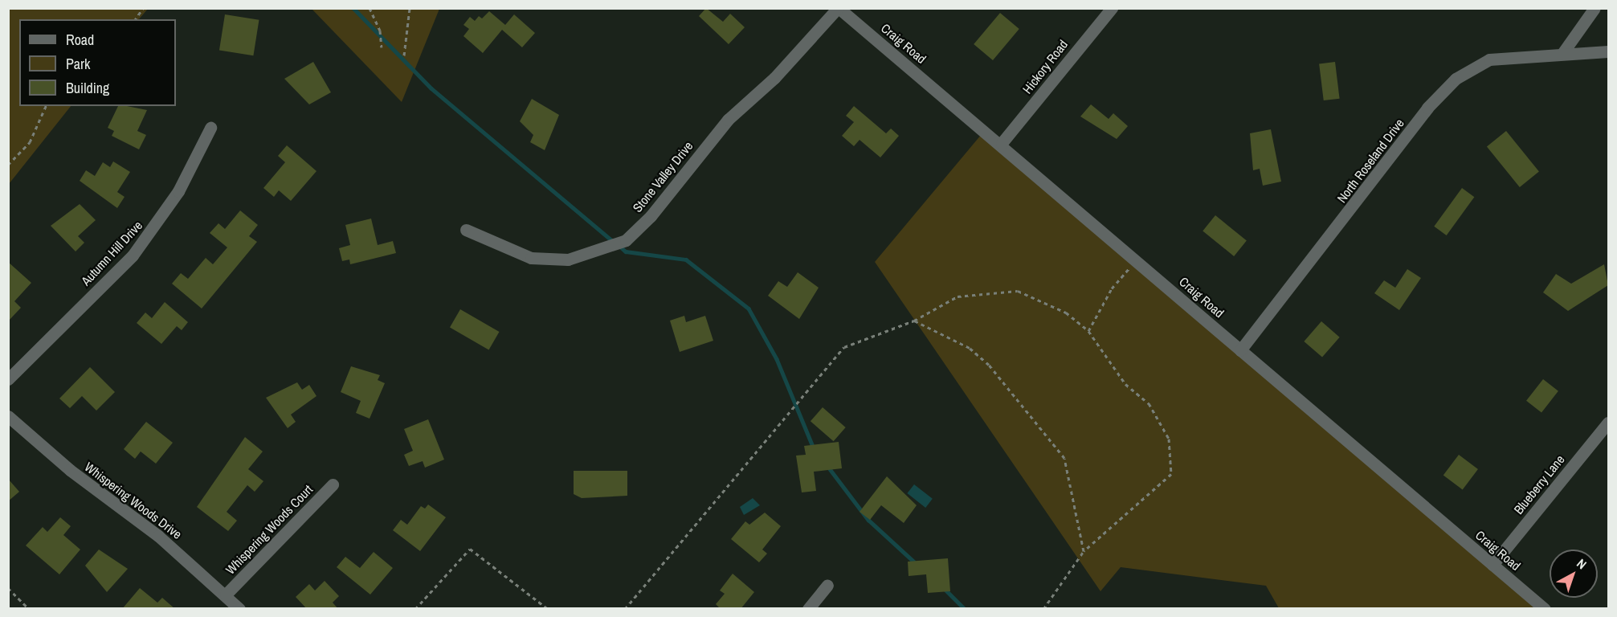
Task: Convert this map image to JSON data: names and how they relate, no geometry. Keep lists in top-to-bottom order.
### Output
{
  "streets": {
    "street": [
      "Craig Road",
      "Hickory Road",
      "North Roseland Drive",
      "Stone Valley Drive",
      "Autumn Hill Drive",
      "Blueberry Lane",
      "Whispering Woods Drive",
      "Whispering Woods Court"
    ]
  },
  "crossings": [
    ["Craig Road", "Hickory Road"],
    ["Craig Road", "North Roseland Drive"],
    ["Craig Road", "Stone Valley Drive"],
    ["Craig Road", "Blueberry Lane"],
    ["Whispering Woods Drive", "Whispering Woods Court"]
  ],
  "legend": ["Road", "Park", "Building"],
  "north": "top right"
}
